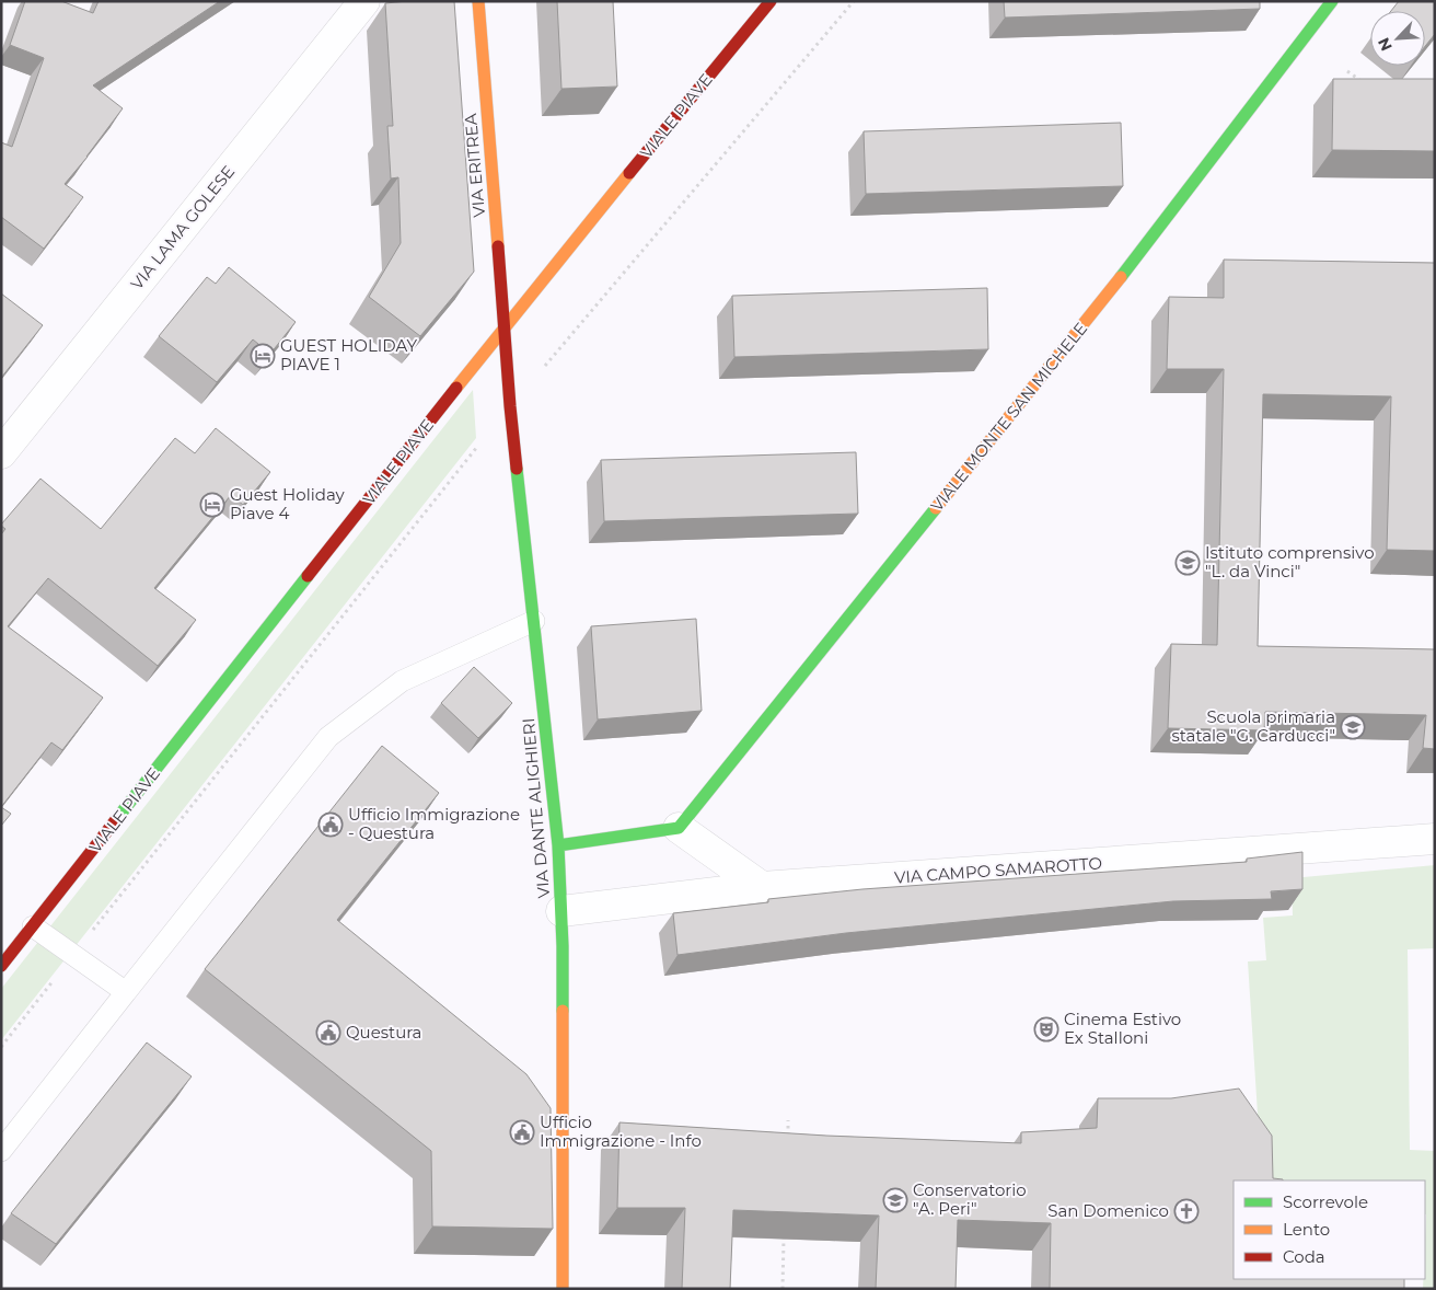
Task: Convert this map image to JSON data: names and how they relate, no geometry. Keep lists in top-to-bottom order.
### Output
{
  "streets": {
    "street": [
      "VIALE PIAVE",
      "VIA ERITREA",
      "VIA LAMA GOLESE",
      "VIALE MONTE SAN MICHELE",
      "VIA DANTE ALIGHIERI",
      "VIA CAMPO SAMAROTTO"
    ]
  },
  "crossings": [
    ["VIALE PIAVE", "VIA ERITREA"],
    ["VIALE PIAVE", "VIA DANTE ALIGHIERI"],
    ["VIA ERITREA", "VIA DANTE ALIGHIERI"],
    ["VIA DANTE ALIGHIERI", "VIA CAMPO SAMAROTTO"]
  ],
  "places": {
    "hotel": ["GUEST HOLIDAY PIAVE 1", "Guest Holiday Piave 4"],
    "school or university": ["Istituto comprensivo \"L. da Vinci\"", "Scuola primaria statale \"G. Carducci\"", "Conservatorio \"A. Peri\""],
    "public building": ["Ufficio Immigrazione - Questura", "Questura", "Ufficio Immigrazione - Info"],
    "theatre": ["Cinema Estivo Ex Stalloni"],
    "church": ["San Domenico"]
  },
  "legend": ["Scorrevole", "Lento", "Coda"],
  "north": "bottom left"
}
